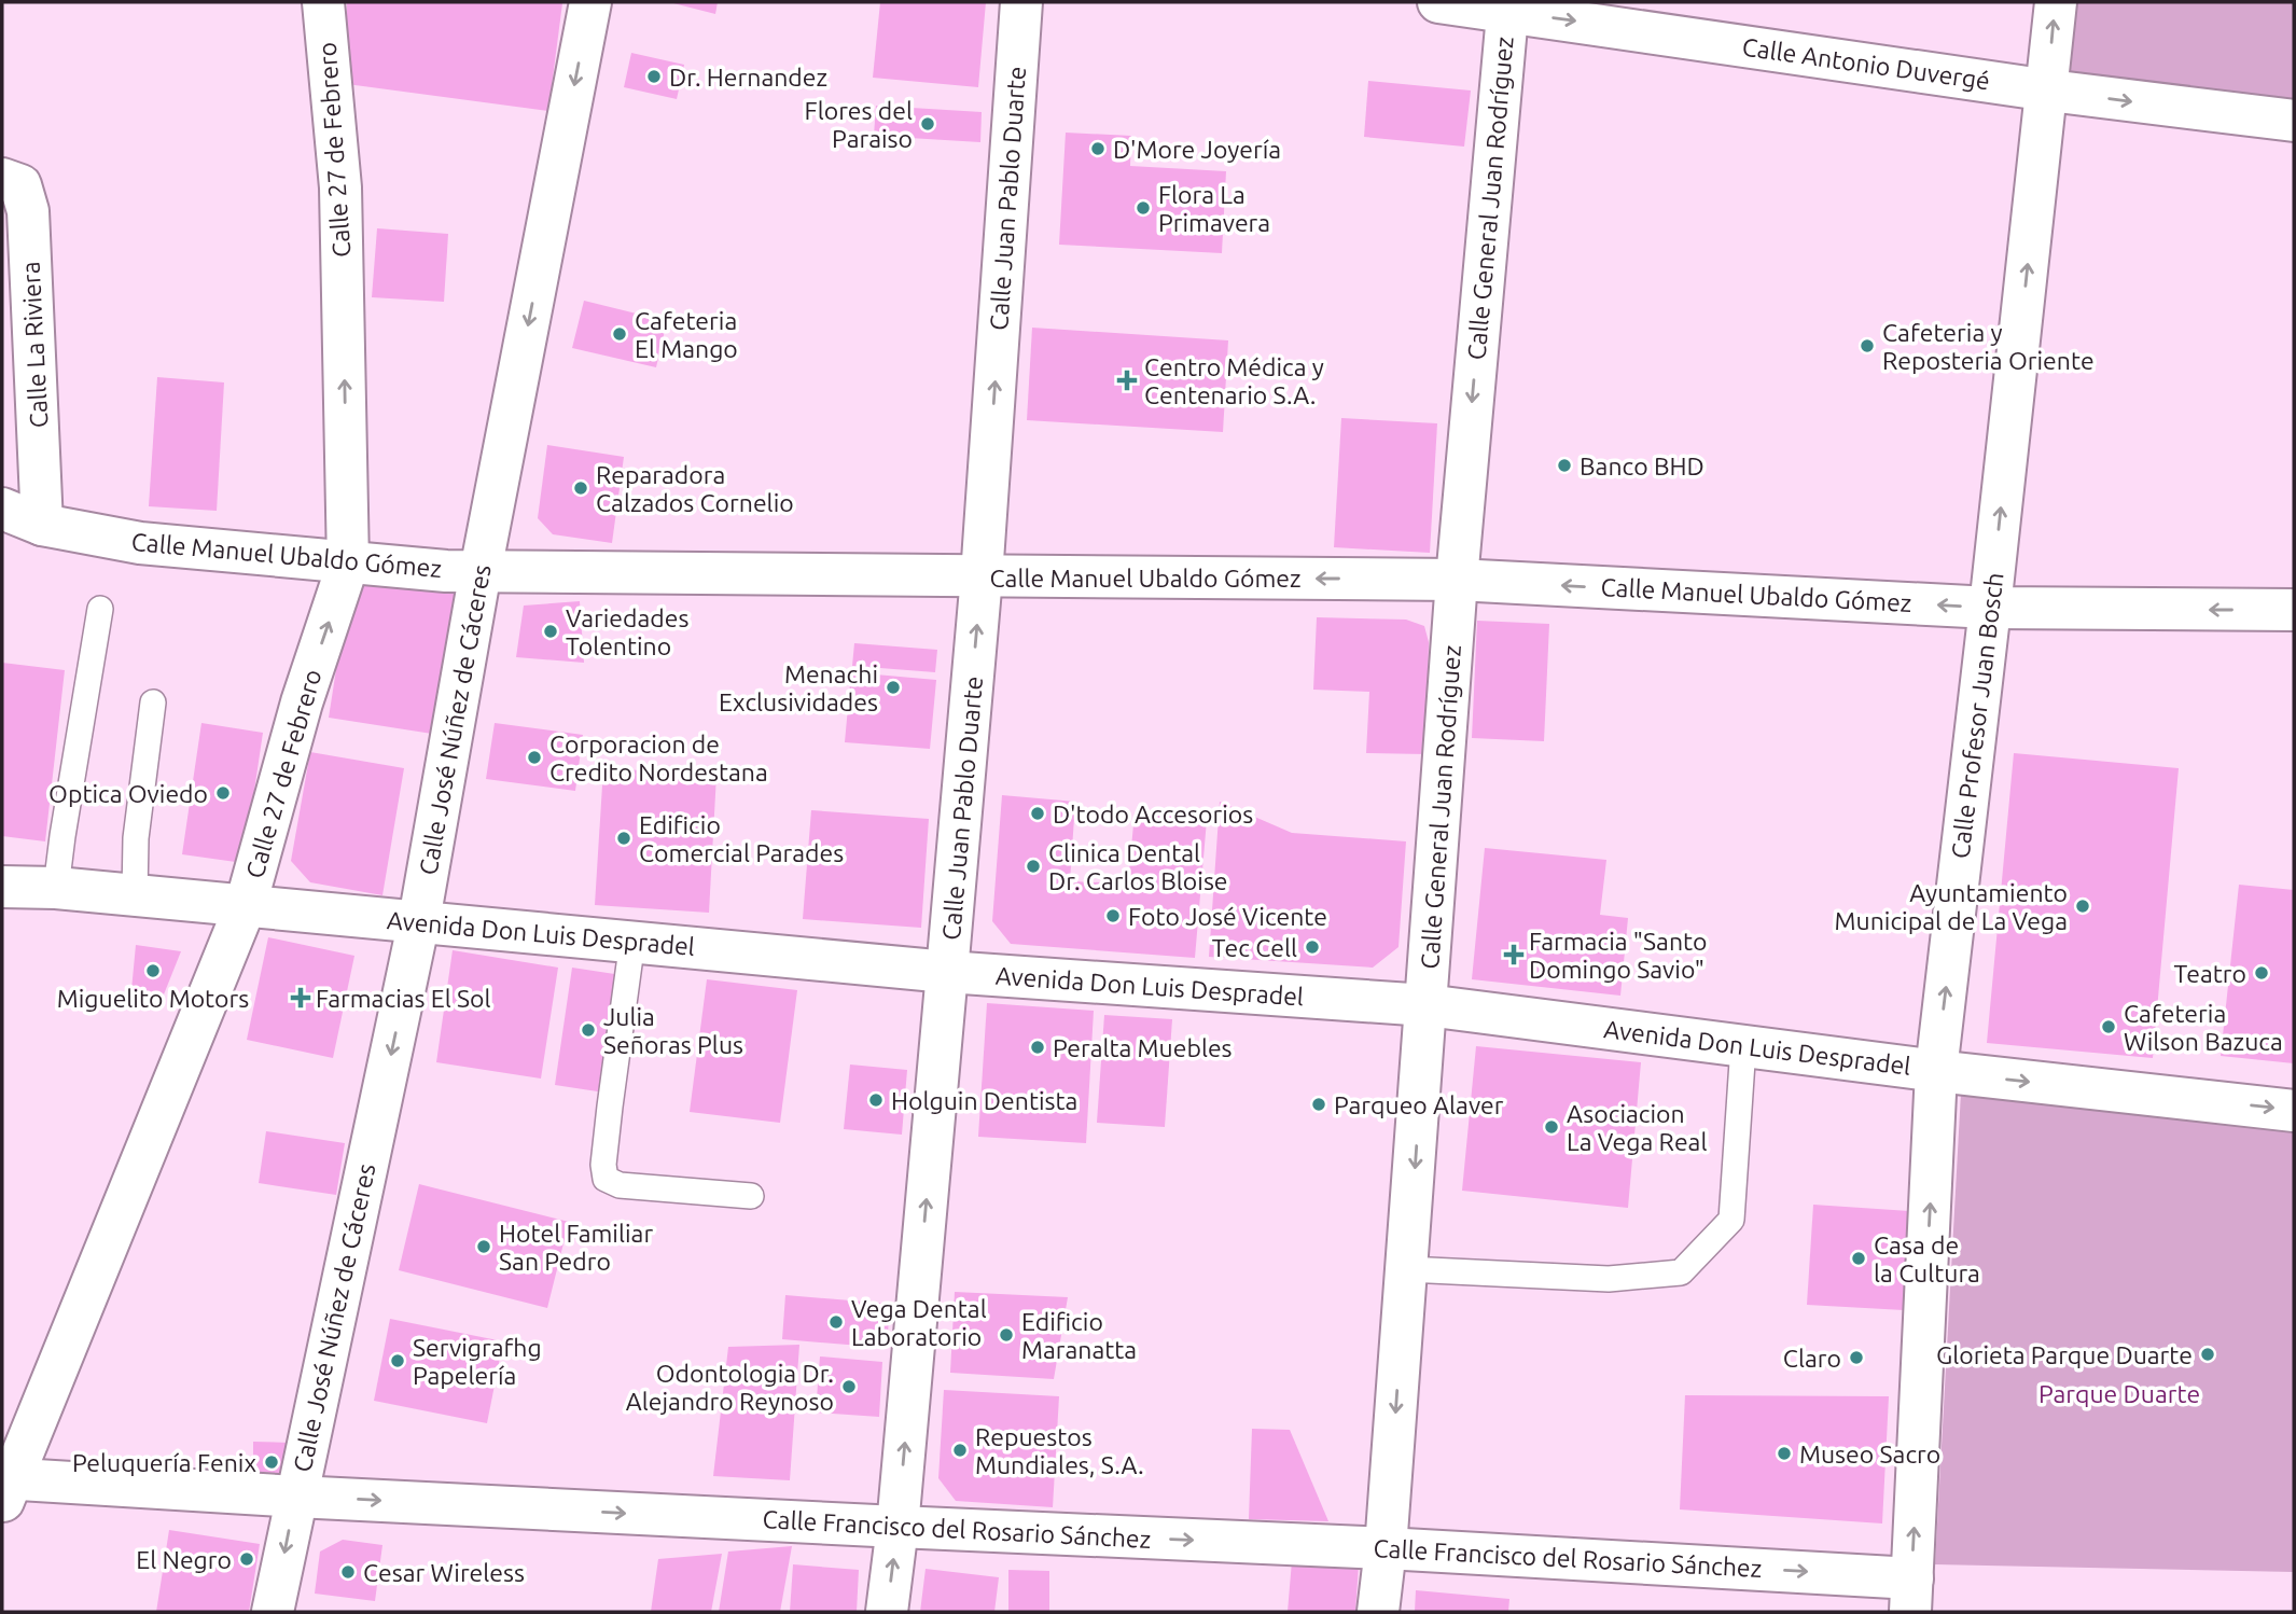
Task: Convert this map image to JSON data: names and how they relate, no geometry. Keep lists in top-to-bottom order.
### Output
{
  "streets": {
    "street": [
      "Calle Antonio Duvergé",
      "Calle 27 de Febrero",
      "Calle Juan Pablo Duarte",
      "Calle General Juan Rodríguez",
      "Calle La Riviera",
      "Calle Manuel Ubaldo Gómez",
      "Calle Profesor Juan Bosch",
      "Calle José Núñez de Cáceres",
      "Avenida Don Luis Despradel",
      "Calle Francisco del Rosario Sánchez"
    ]
  },
  "crossings": [
    ["Calle Antonio Duvergé", "Calle General Juan Rodríguez"],
    ["Calle Antonio Duvergé", "Calle Profesor Juan Bosch"],
    ["Calle 27 de Febrero", "Calle Manuel Ubaldo Gómez"],
    ["Calle 27 de Febrero", "Avenida Don Luis Despradel"],
    ["Calle 27 de Febrero", "Calle Francisco del Rosario Sánchez"],
    ["Calle Juan Pablo Duarte", "Calle Manuel Ubaldo Gómez"],
    ["Calle Juan Pablo Duarte", "Avenida Don Luis Despradel"],
    ["Calle Juan Pablo Duarte", "Calle Francisco del Rosario Sánchez"],
    ["Calle General Juan Rodríguez", "Calle Manuel Ubaldo Gómez"],
    ["Calle General Juan Rodríguez", "Avenida Don Luis Despradel"],
    ["Calle General Juan Rodríguez", "Calle Francisco del Rosario Sánchez"],
    ["Calle La Riviera", "Calle Manuel Ubaldo Gómez"],
    ["Calle Manuel Ubaldo Gómez", "Calle Profesor Juan Bosch"],
    ["Calle Manuel Ubaldo Gómez", "Calle José Núñez de Cáceres"],
    ["Calle Profesor Juan Bosch", "Avenida Don Luis Despradel"],
    ["Calle Profesor Juan Bosch", "Calle Francisco del Rosario Sánchez"],
    ["Calle José Núñez de Cáceres", "Avenida Don Luis Despradel"],
    ["Calle José Núñez de Cáceres", "Calle Francisco del Rosario Sánchez"]
  ],
  "one_way": [
    "Calle Antonio Duvergé",
    "Calle 27 de Febrero",
    "Calle Juan Pablo Duarte",
    "Calle General Juan Rodríguez",
    "Calle Manuel Ubaldo Gómez",
    "Calle Profesor Juan Bosch",
    "Calle José Núñez de Cáceres",
    "Calle Francisco del Rosario Sánchez"
  ],
  "parks": ["Parque Duarte"],
  "places": {
    "other": [
      "Dr. Hernandez",
      "Flores del Paraiso",
      "D'More Joyería",
      "Flora La Primavera",
      "Cafeteria El Mango",
      "Cafeteria y Reposteria Oriente",
      "Banco BHD",
      "Reparadora Calzados Cornelio",
      "Variedades Tolentino",
      "Menachi Exclusividades",
      "Corporacion de Credito Nordestana",
      "Optica Oviedo",
      "D'todo Accesorios",
      "Edificio Comercial Parades",
      "Clinica Dental Dr. Carlos Bloise",
      "Ayuntamiento Municipal de La Vega",
      "Foto José Vicente",
      "Tec Cell",
      "Miguelito Motors",
      "Teatro",
      "Cafeteria Wilson Bazuca",
      "Julia Señoras Plus",
      "Peralta Muebles",
      "Holguin Dentista",
      "Parqueo Alaver",
      "Asociacion La Vega Real",
      "Hotel Familiar San Pedro",
      "Casa de la Cultura",
      "Vega Dental Laboratorio",
      "Edificio Maranatta",
      "Glorieta Parque Duarte",
      "Claro",
      "Servigrafhg Papelería",
      "Odontologia Dr. Alejandro Reynoso",
      "Repuestos Mundiales, S.A.",
      "Museo Sacro",
      "Peluquería Fenix",
      "El Negro",
      "Cesar Wireless"
    ],
    "health": ["Centro Médica y Centenario S.A.", "Farmacia \"Santo Domingo Savio\"", "Farmacias El Sol"]
  }
}
